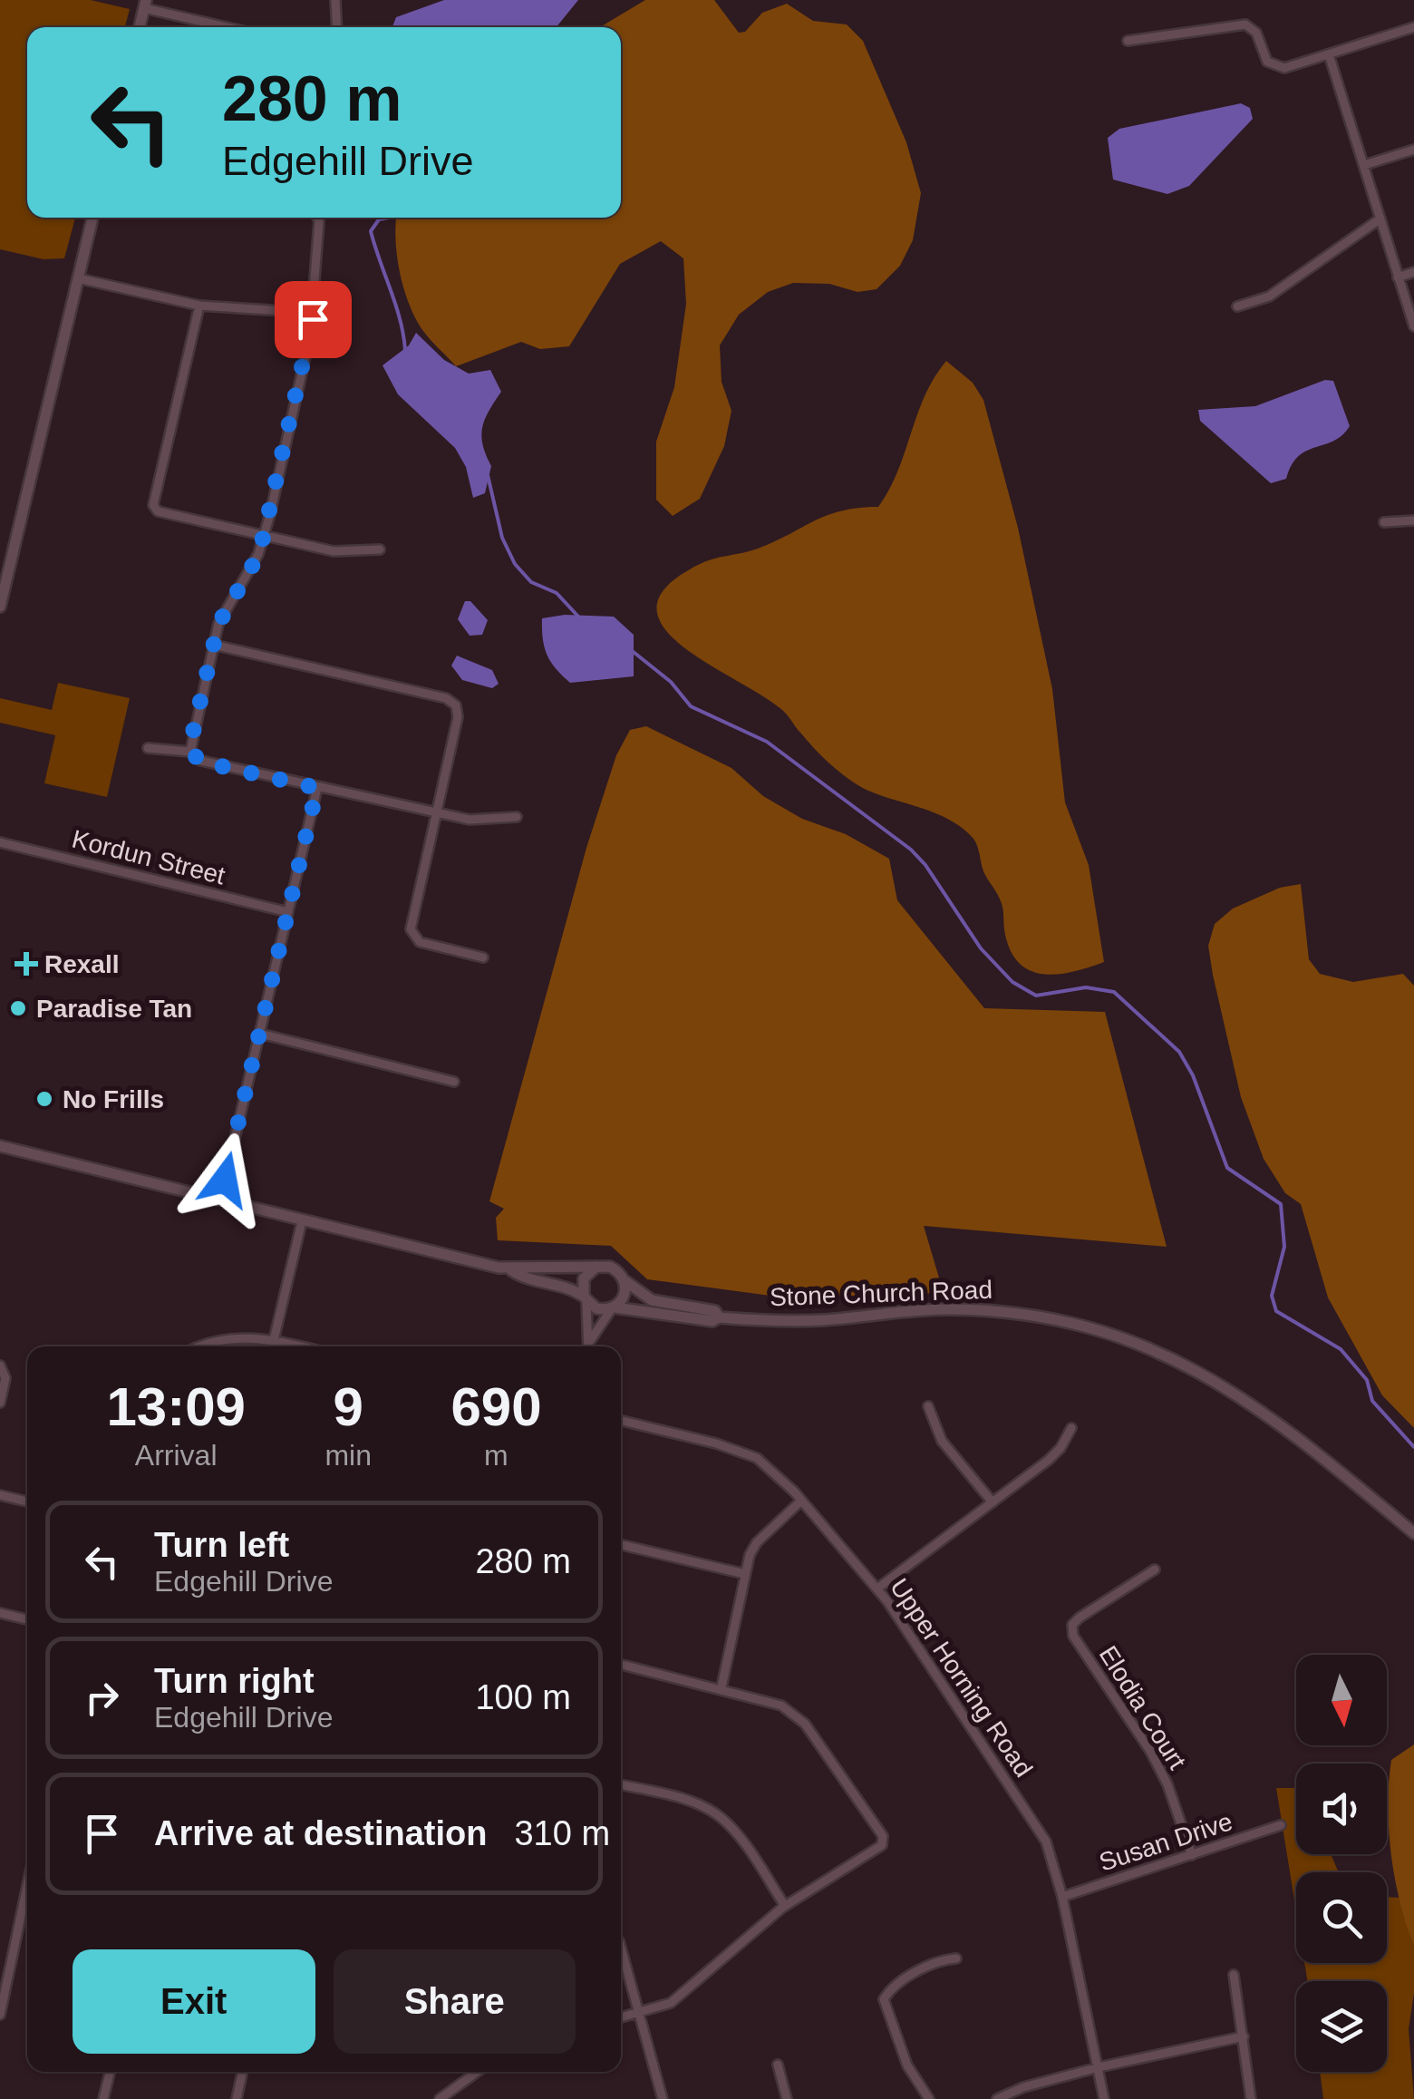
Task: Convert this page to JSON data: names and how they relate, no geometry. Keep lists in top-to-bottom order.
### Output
{
  "streets": {
    "main road": ["Stone Church Road"],
    "street": [
      "Kordun Street",
      "Upper Horning Road",
      "Elodia Court",
      "Susan Drive"
    ]
  },
  "crossings": [
    ["Upper Horning Road", "Susan Drive"],
    ["Elodia Court", "Susan Drive"]
  ],
  "places": {
    "health": ["Rexall"],
    "other": ["Paradise Tan", "No Frills"]
  },
  "north": "bottom",
  "page": {
    "turn": ["280 m", "Edgehill Drive"],
    "eta": [
      "13:09",
      "Arrival",
      "9",
      "min",
      "690",
      "m"
    ],
    "list": [
      {
        "name": "Turn left",
        "note": "Edgehill Drive",
        "value": "280 m"
      },
      {
        "name": "Turn right",
        "note": "Edgehill Drive",
        "value": "100 m"
      },
      {
        "name": "Arrive at destination",
        "value": "310 m"
      }
    ],
    "buttons": ["Exit", "Share"]
  }
}
